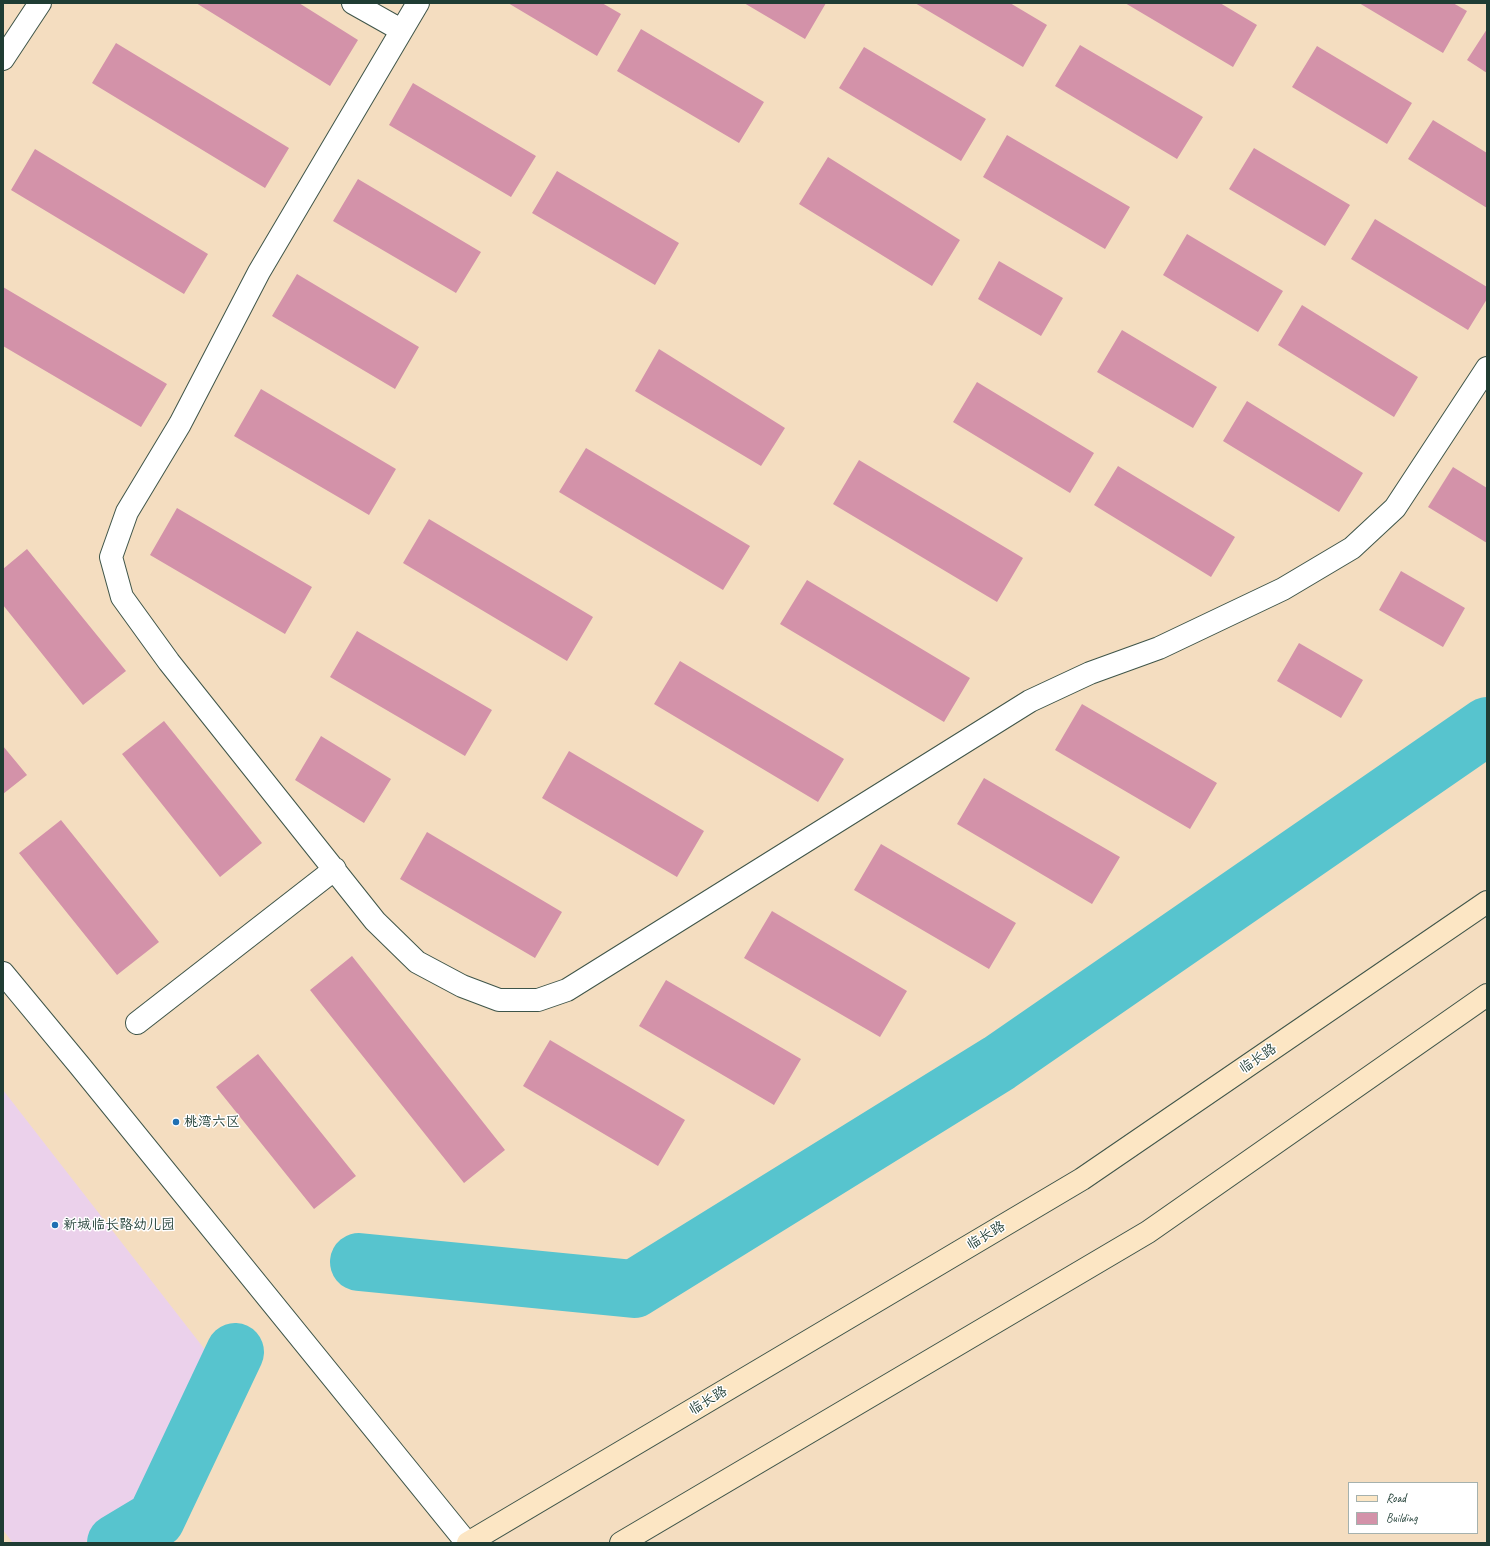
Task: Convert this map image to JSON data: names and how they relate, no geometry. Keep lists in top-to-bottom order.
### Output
{
  "streets": {
    "main road": ["临长路"]
  },
  "places": ["桃湾六区", "新城临长路幼儿园"],
  "legend": ["Road", "Building"]
}
